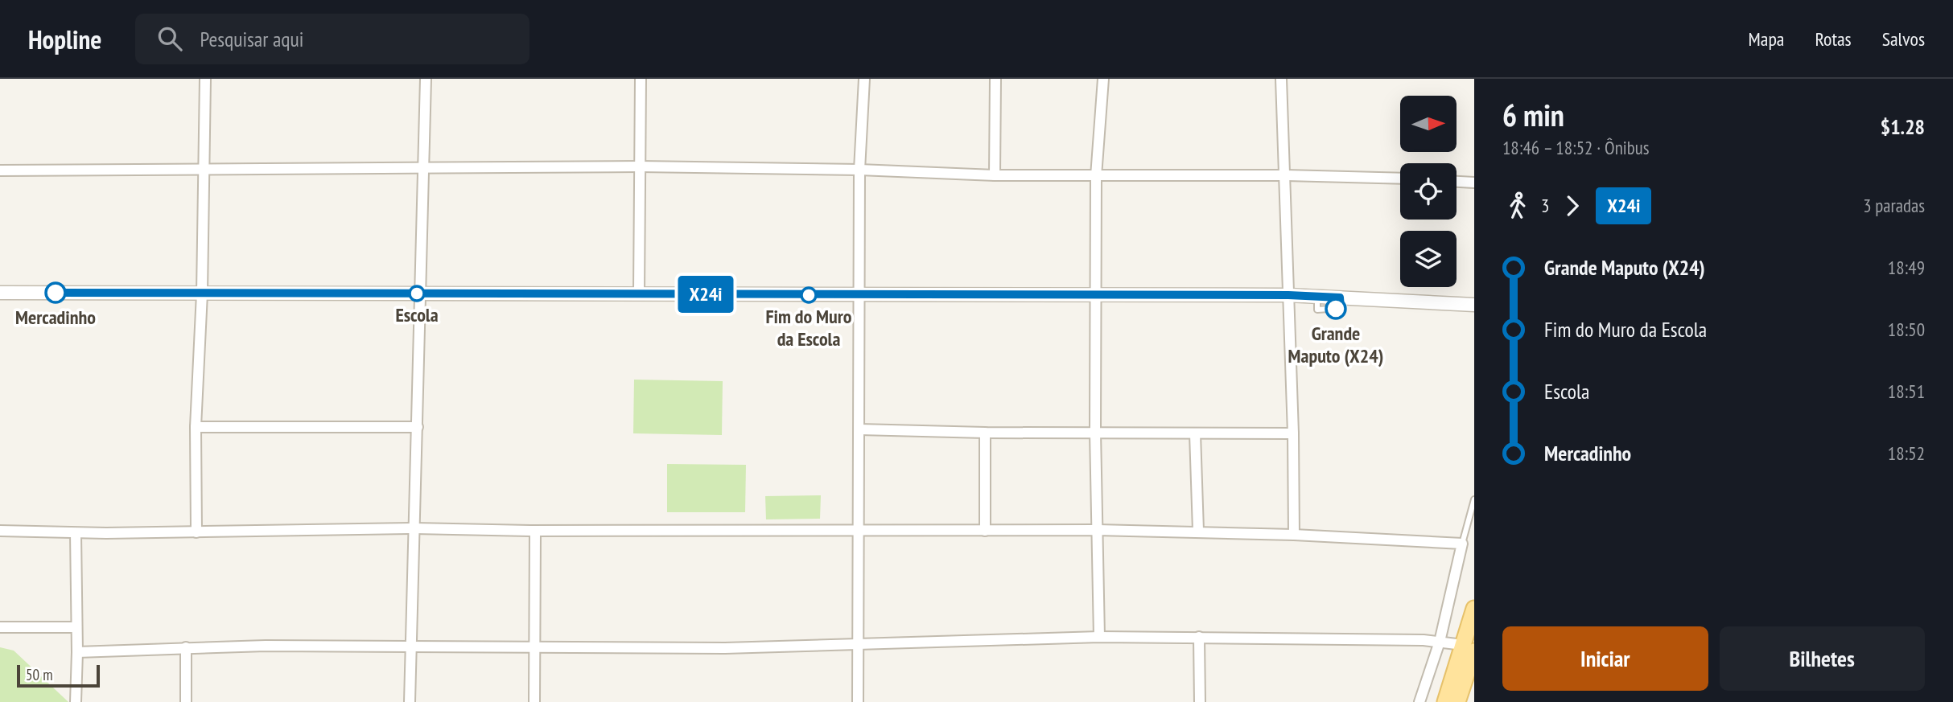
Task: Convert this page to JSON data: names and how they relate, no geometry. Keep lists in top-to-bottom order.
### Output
{
  "places": [
    "Mercadinho",
    "Escola",
    "Fim do Muro da Escola",
    "Grande Maputo (X24)"
  ],
  "lines": ["bus line X24i"],
  "scale_bar": "50 m",
  "north": "right",
  "page": {
    "header": "Hopline",
    "search": "Pesquisar aqui",
    "nav": ["Mapa", "Rotas", "Salvos"],
    "on_map": "X24i",
    "heading": ["6 min", "18:46 – 18:52 · Ônibus", "$1.28"],
    "legs": ["3", "X24i", "3 paradas"],
    "list": [
      {
        "name": "Grande Maputo (X24)",
        "value": "18:49"
      },
      {
        "name": "Fim do Muro da Escola",
        "value": "18:50"
      },
      {
        "name": "Escola",
        "value": "18:51"
      },
      {
        "name": "Mercadinho",
        "value": "18:52"
      }
    ],
    "buttons": ["Iniciar", "Bilhetes"],
    "scale": "50 m"
  }
}
